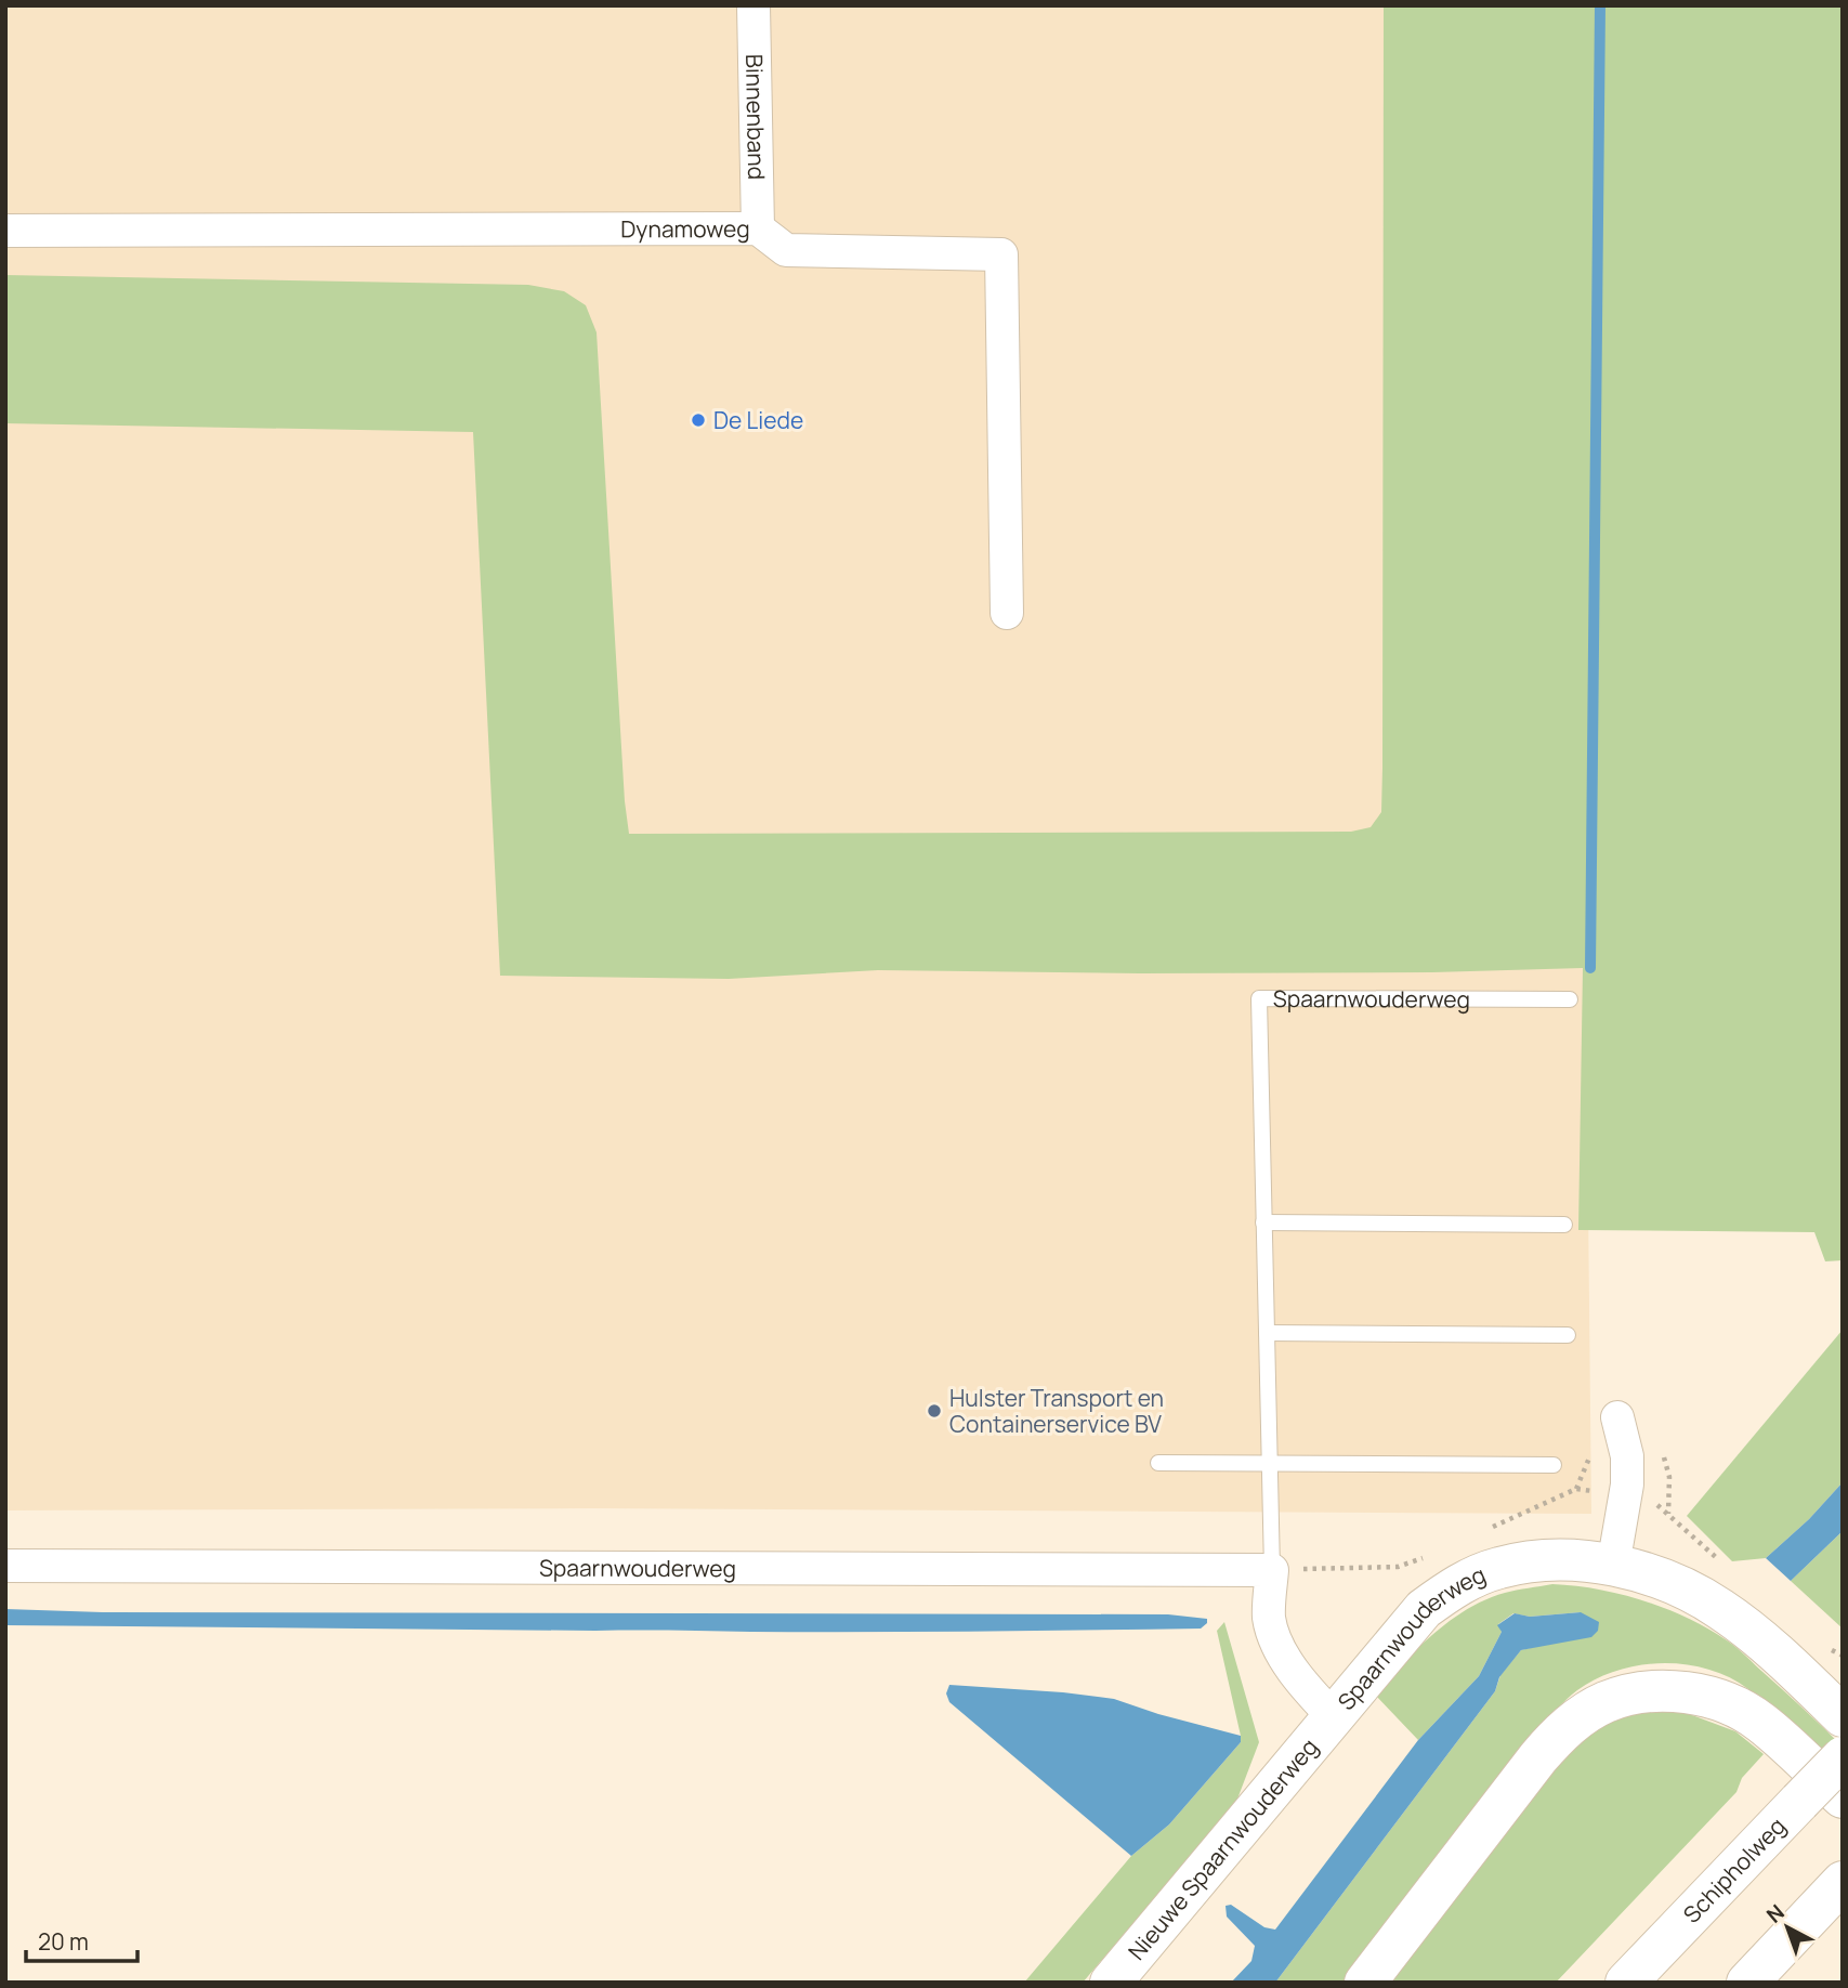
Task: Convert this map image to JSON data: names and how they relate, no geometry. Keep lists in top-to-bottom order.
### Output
{
  "streets": {
    "main road": ["Spaarnwouderweg", "Nieuwe Spaarnwouderweg", "Schipholweg"],
    "street": ["Binnenband", "Dynamoweg"]
  },
  "crossings": [
    ["Binnenband", "Dynamoweg"],
    ["Spaarnwouderweg", "Nieuwe Spaarnwouderweg"]
  ],
  "places": ["De Liede", "Hulster Transport en Containerservice BV"],
  "scale_bar": "20 m",
  "north": "top left"
}
